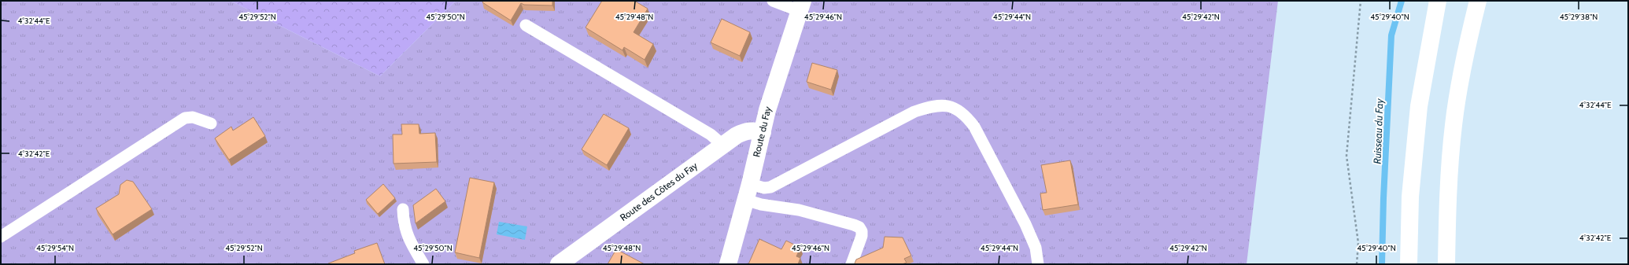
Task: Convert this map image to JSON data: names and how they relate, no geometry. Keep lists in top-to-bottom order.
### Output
{
  "streets": {
    "main road": ["Route du Fay", "Route des Côtes du Fay"]
  },
  "crossings": [
    ["Route du Fay", "Route des Côtes du Fay"]
  ],
  "water": ["Ruisseau du Fay"],
  "coordinates": [
    "45°29'52\"N",
    "45°29'50\"N",
    "45°29'48\"N",
    "45°29'46\"N",
    "45°29'44\"N",
    "45°29'42\"N",
    "45°29'40\"N",
    "45°29'38\"N",
    "4°32'44\"E",
    "4°32'42\"E",
    "45°29'54\"N"
  ]
}
